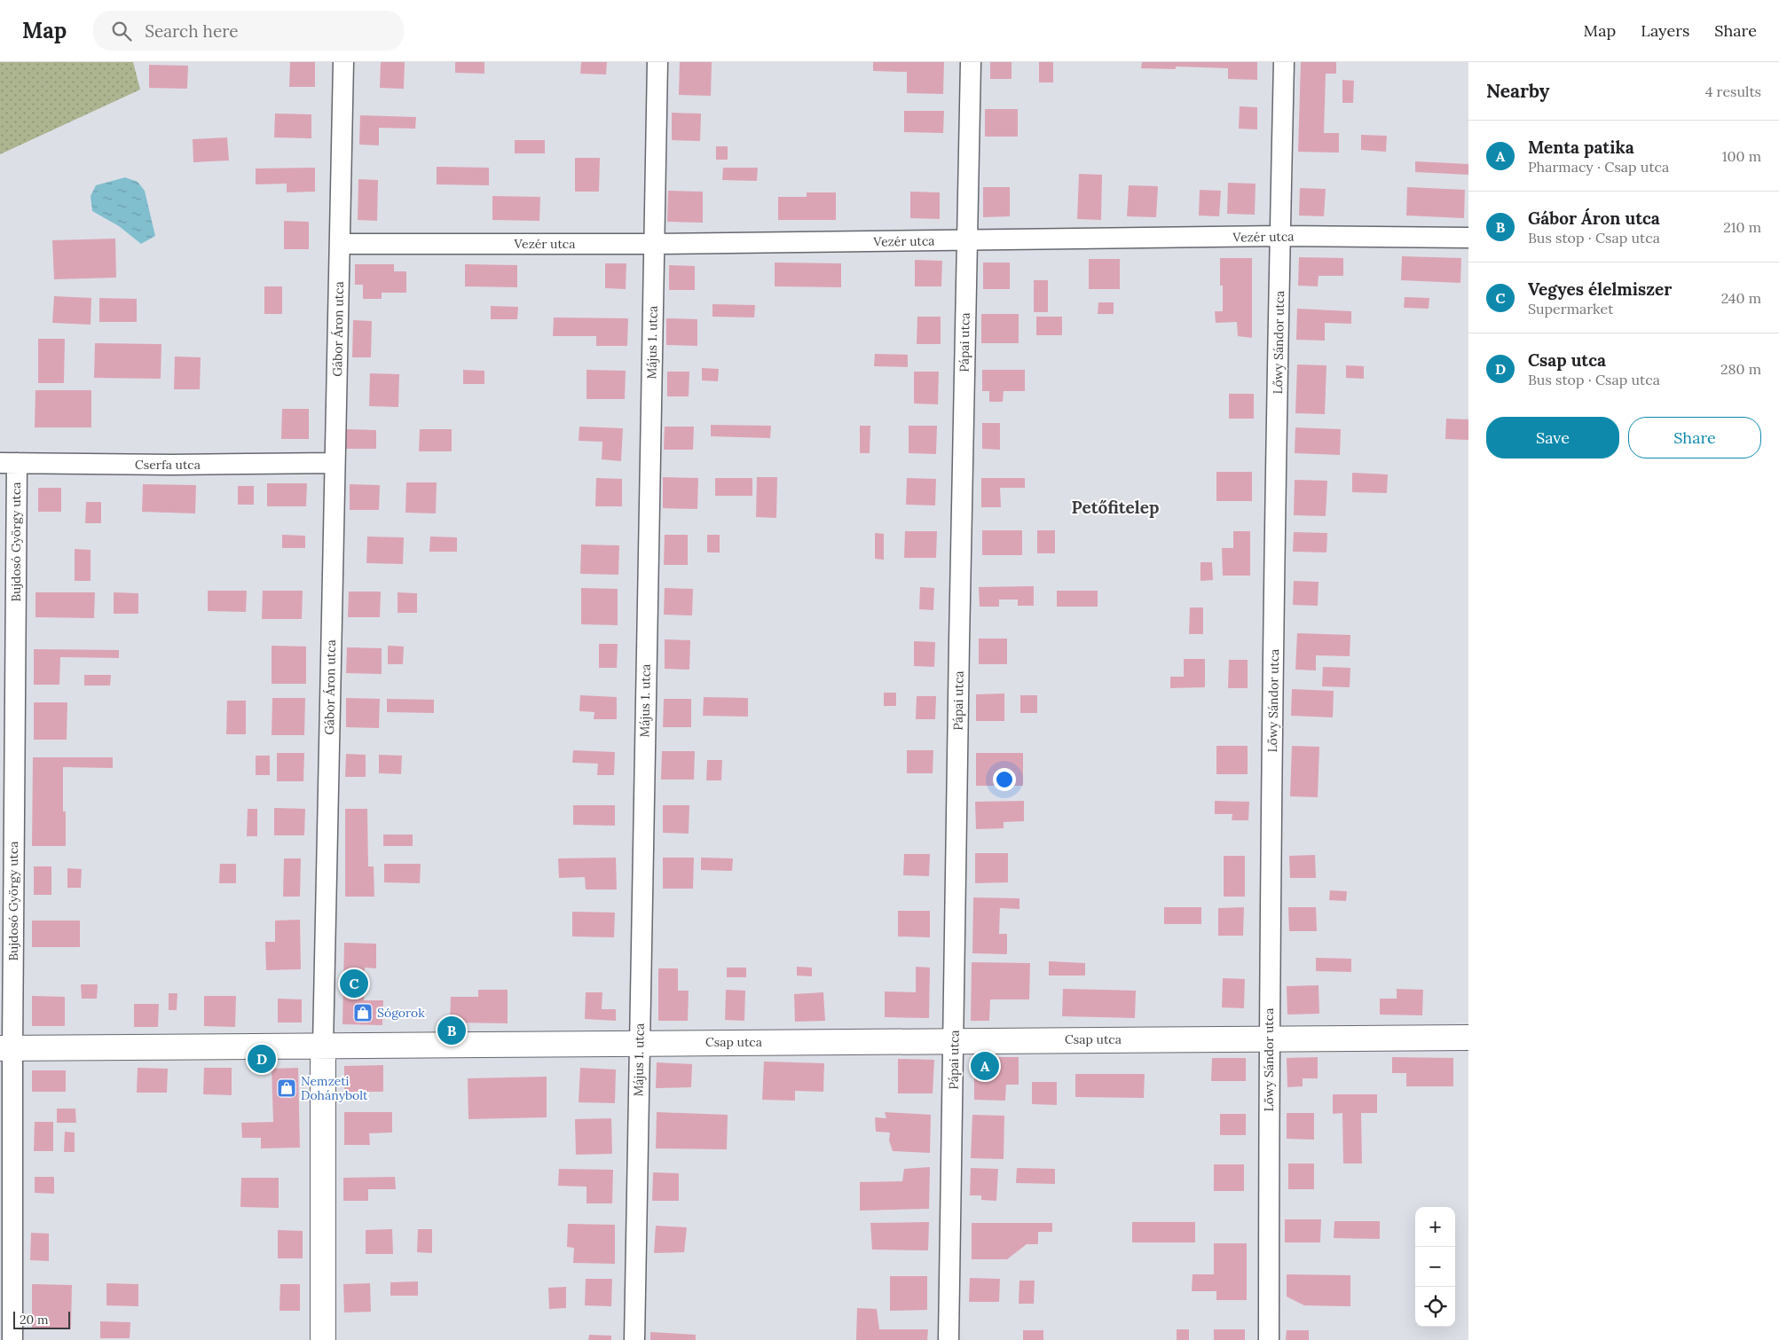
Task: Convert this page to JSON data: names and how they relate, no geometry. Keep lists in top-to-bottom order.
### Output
{
  "streets": {
    "street": [
      "Vezér utca",
      "Gábor Áron utca",
      "Május 1. utca",
      "Pápai utca",
      "Lőwy Sándor utca",
      "Cserfa utca",
      "Bujdosó György utca",
      "Csap utca"
    ]
  },
  "crossings": [
    ["Vezér utca", "Gábor Áron utca"],
    ["Vezér utca", "Május 1. utca"],
    ["Vezér utca", "Pápai utca"],
    ["Vezér utca", "Lőwy Sándor utca"],
    ["Gábor Áron utca", "Cserfa utca"],
    ["Gábor Áron utca", "Csap utca"],
    ["Május 1. utca", "Csap utca"],
    ["Pápai utca", "Csap utca"],
    ["Lőwy Sándor utca", "Csap utca"],
    ["Cserfa utca", "Bujdosó György utca"],
    ["Bujdosó György utca", "Csap utca"]
  ],
  "districts": ["Petőfitelep"],
  "places": {
    "shop": ["Sógorok", "Nemzeti Dohánybolt"]
  },
  "scale_bar": "20 m",
  "page": {
    "header": "Map",
    "search": "Search here",
    "nav": ["Map", "Layers", "Share"],
    "heading": ["Nearby", "4 results"],
    "list": [
      {
        "mark": "A",
        "name": "Menta patika",
        "note": "Pharmacy · Csap utca",
        "value": "100 m"
      },
      {
        "mark": "B",
        "name": "Gábor Áron utca",
        "note": "Bus stop · Csap utca",
        "value": "210 m"
      },
      {
        "mark": "C",
        "name": "Vegyes élelmiszer",
        "note": "Supermarket",
        "value": "240 m"
      },
      {
        "mark": "D",
        "name": "Csap utca",
        "note": "Bus stop · Csap utca",
        "value": "280 m"
      }
    ],
    "buttons": ["Save", "Share"],
    "pins": [
      "C",
      "B",
      "D",
      "A"
    ],
    "map_buttons": ["+", "−"],
    "scale": "20 m"
  }
}
